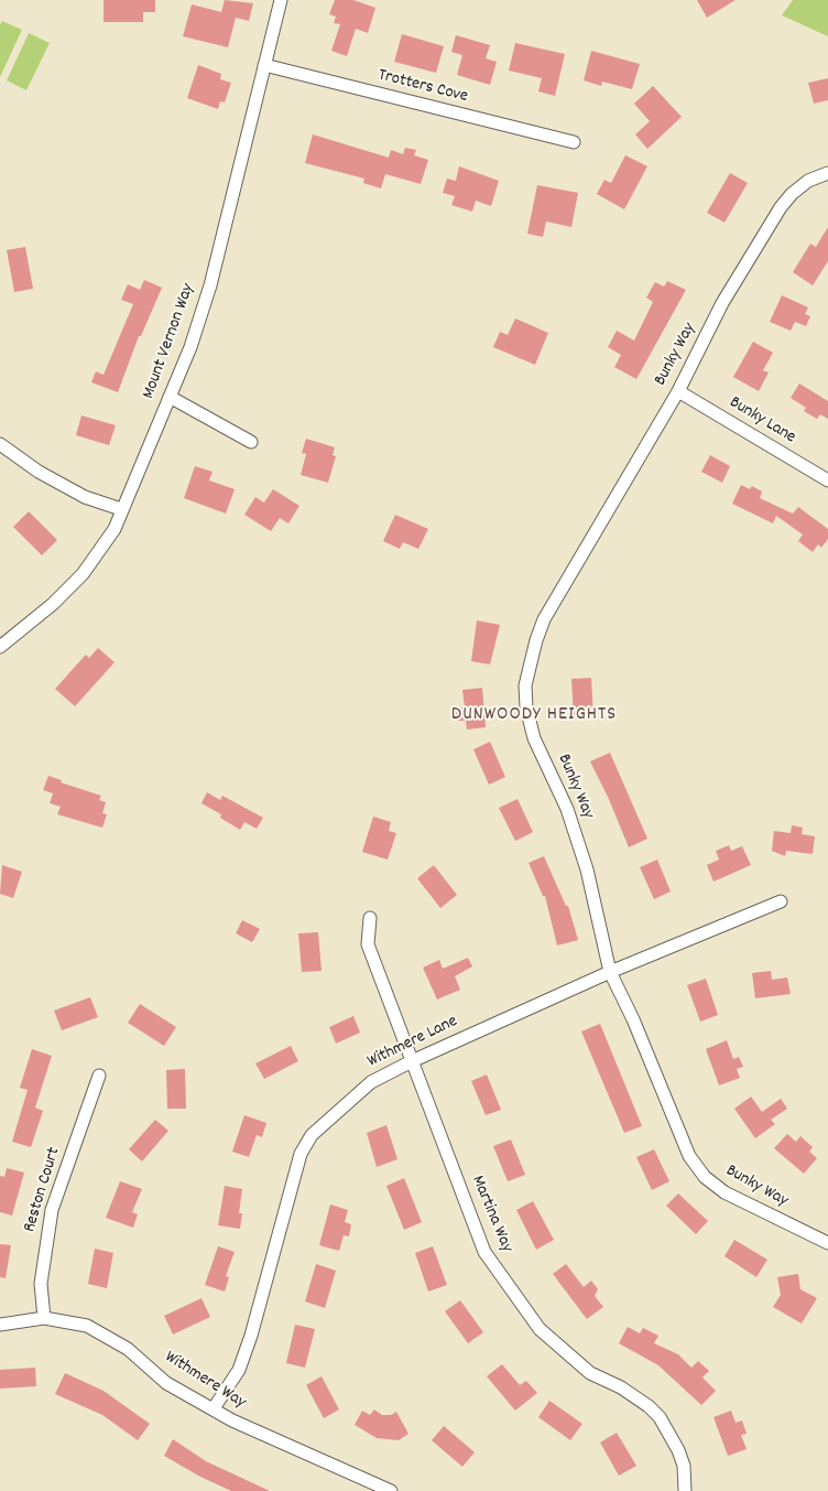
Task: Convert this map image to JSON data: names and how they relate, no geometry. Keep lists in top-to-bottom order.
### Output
{
  "streets": {
    "street": [
      "Trotters Cove",
      "Mount Vernon Way",
      "Bunky Way",
      "Bunky Lane",
      "Withmere Lane",
      "Reston Court",
      "Martina Way",
      "Withmere Way"
    ]
  },
  "crossings": [
    ["Trotters Cove", "Mount Vernon Way"],
    ["Bunky Way", "Bunky Lane"],
    ["Bunky Way", "Withmere Lane"],
    ["Withmere Lane", "Martina Way"],
    ["Withmere Lane", "Withmere Way"],
    ["Reston Court", "Withmere Way"]
  ],
  "districts": ["DUNWOODY HEIGHTS"]
}
